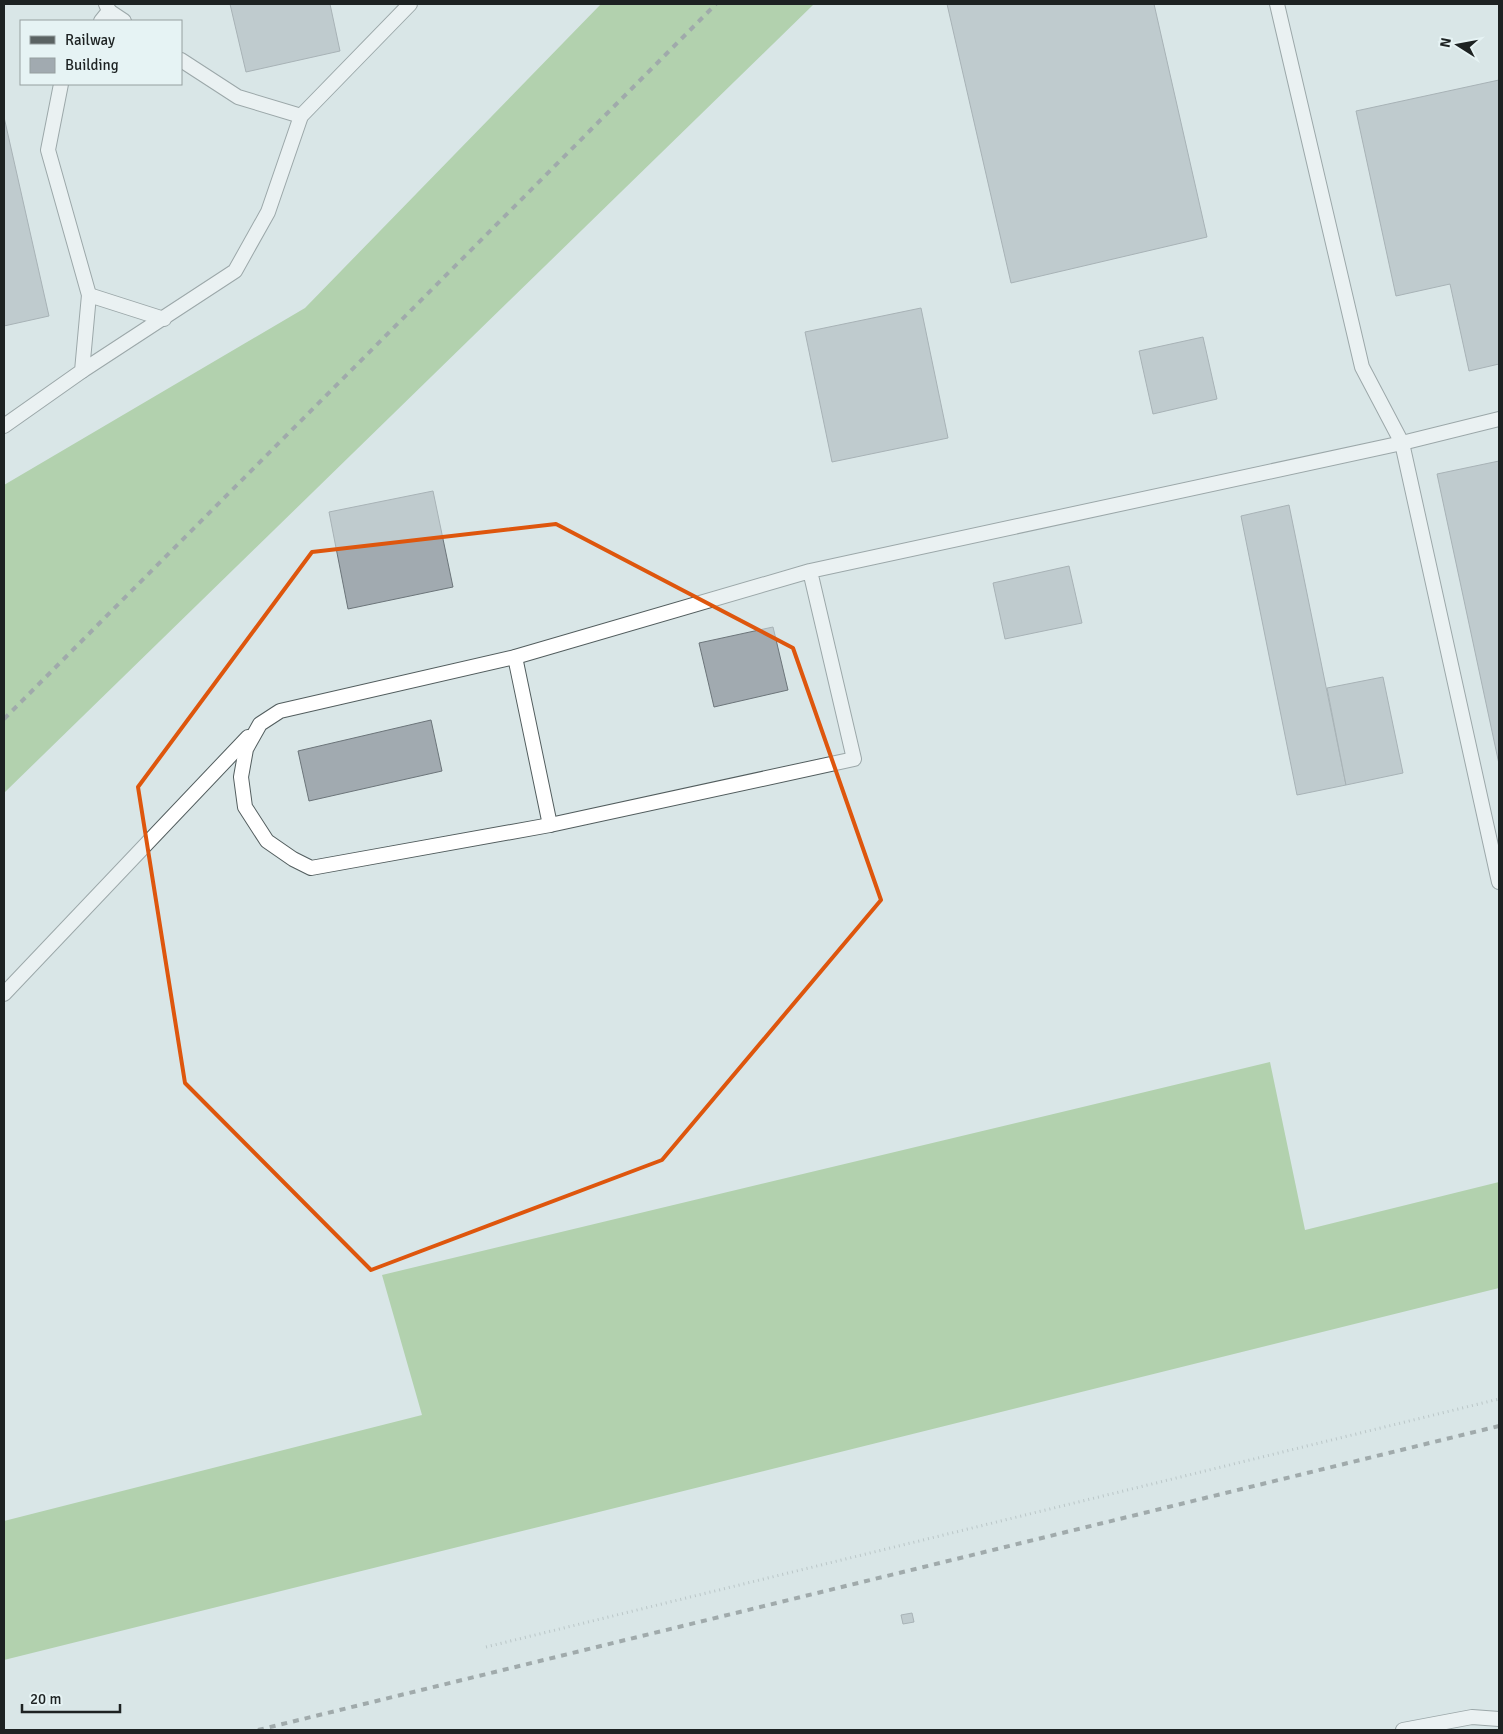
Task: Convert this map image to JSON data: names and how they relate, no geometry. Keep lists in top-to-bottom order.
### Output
{
  "legend": ["Railway", "Building"],
  "scale_bar": "20 m",
  "north": "left"
}
